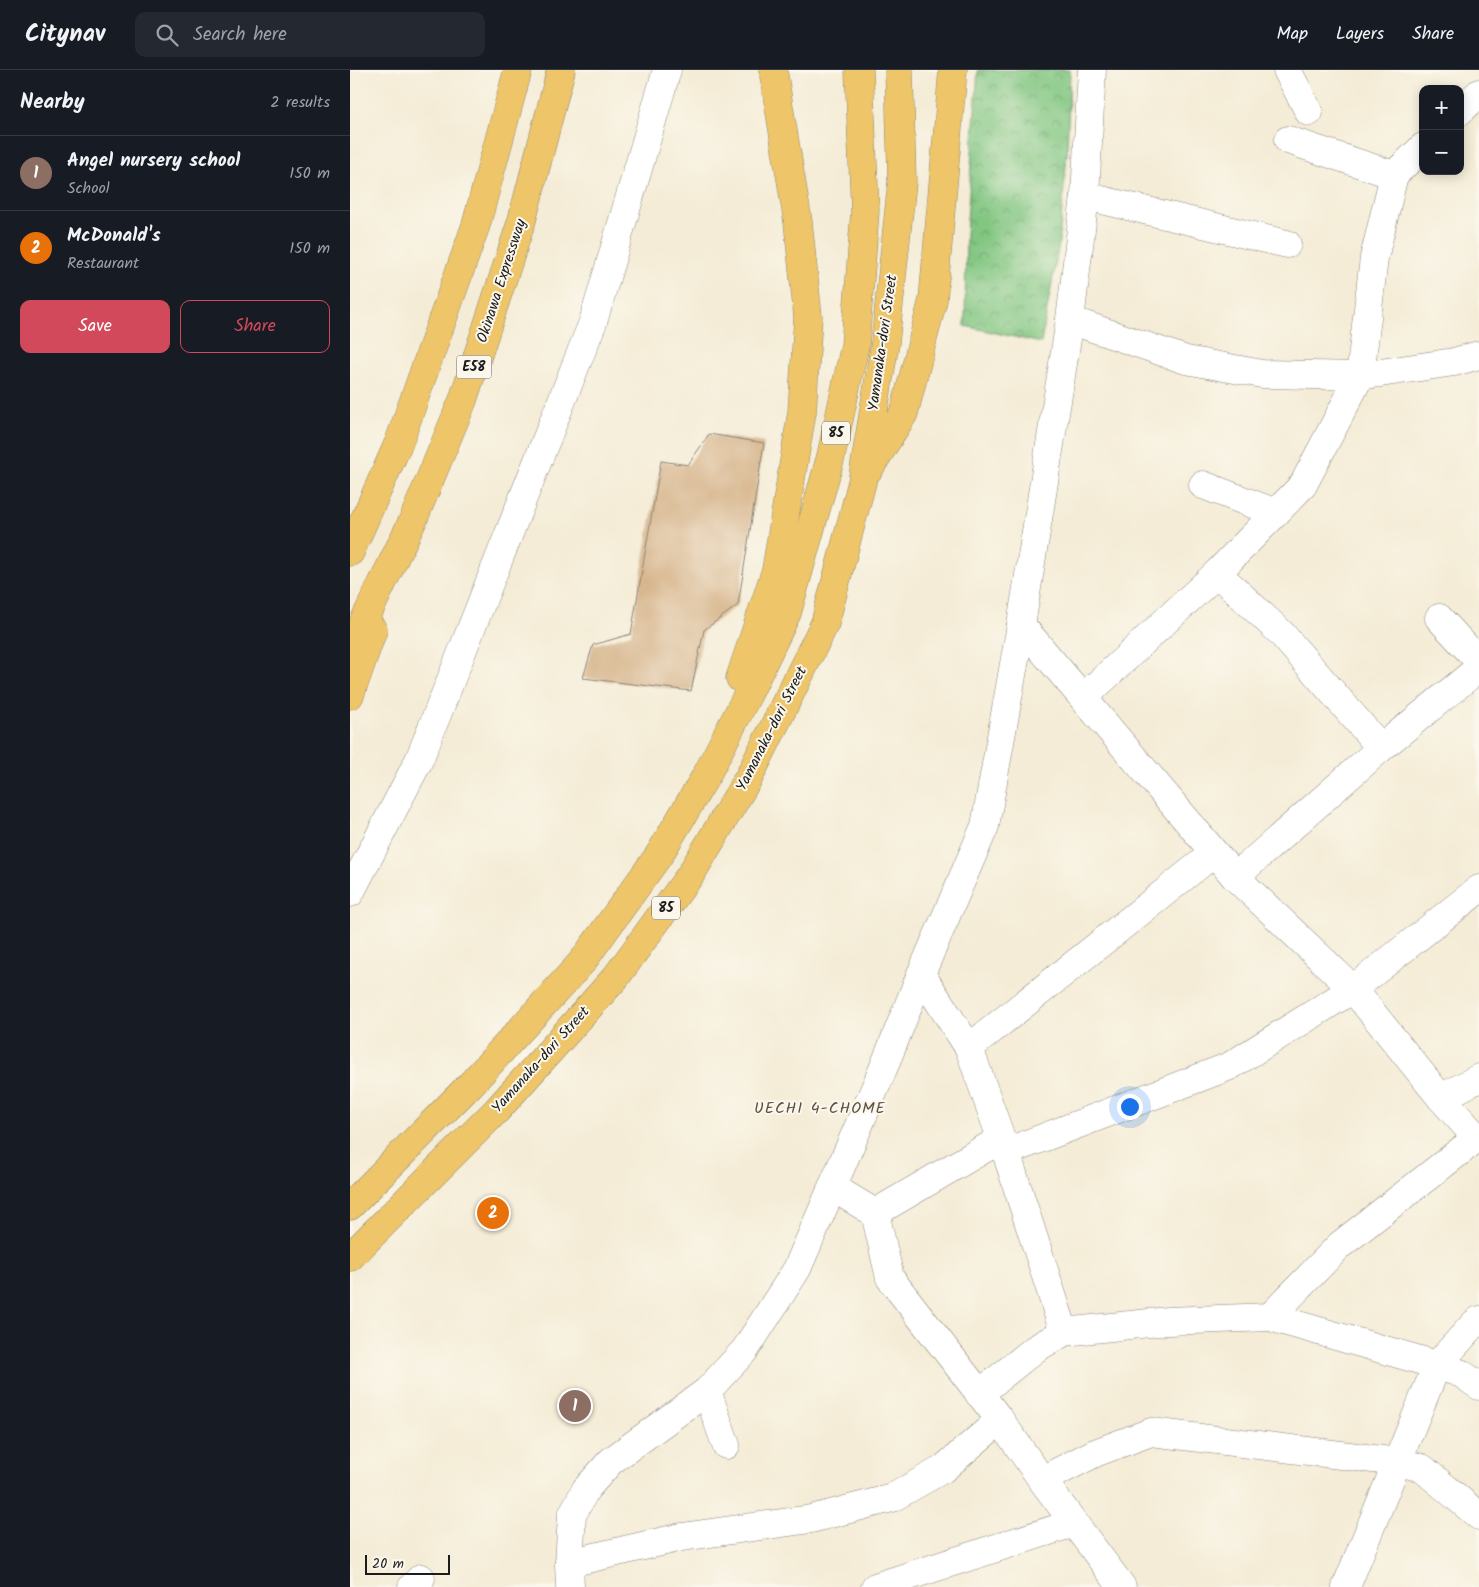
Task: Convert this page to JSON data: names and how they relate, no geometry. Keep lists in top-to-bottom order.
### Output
{
  "streets": {
    "main road": [
      "Okinawa Expressway",
      "Yamanaka-dori Street",
      "E58",
      "85"
    ]
  },
  "districts": ["UECHI 4-CHOME"],
  "scale_bar": "20 m",
  "page": {
    "header": "Citynav",
    "search": "Search here",
    "nav": ["Map", "Layers", "Share"],
    "heading": ["Nearby", "2 results"],
    "map_buttons": ["+", "−"],
    "list": [
      {
        "mark": "1",
        "name": "Angel nursery school",
        "note": "School",
        "value": "150 m"
      },
      {
        "mark": "2",
        "name": "McDonald's",
        "note": "Restaurant",
        "value": "150 m"
      }
    ],
    "buttons": ["Save", "Share"],
    "pins": ["2", "1"],
    "scale": "20 m"
  }
}
